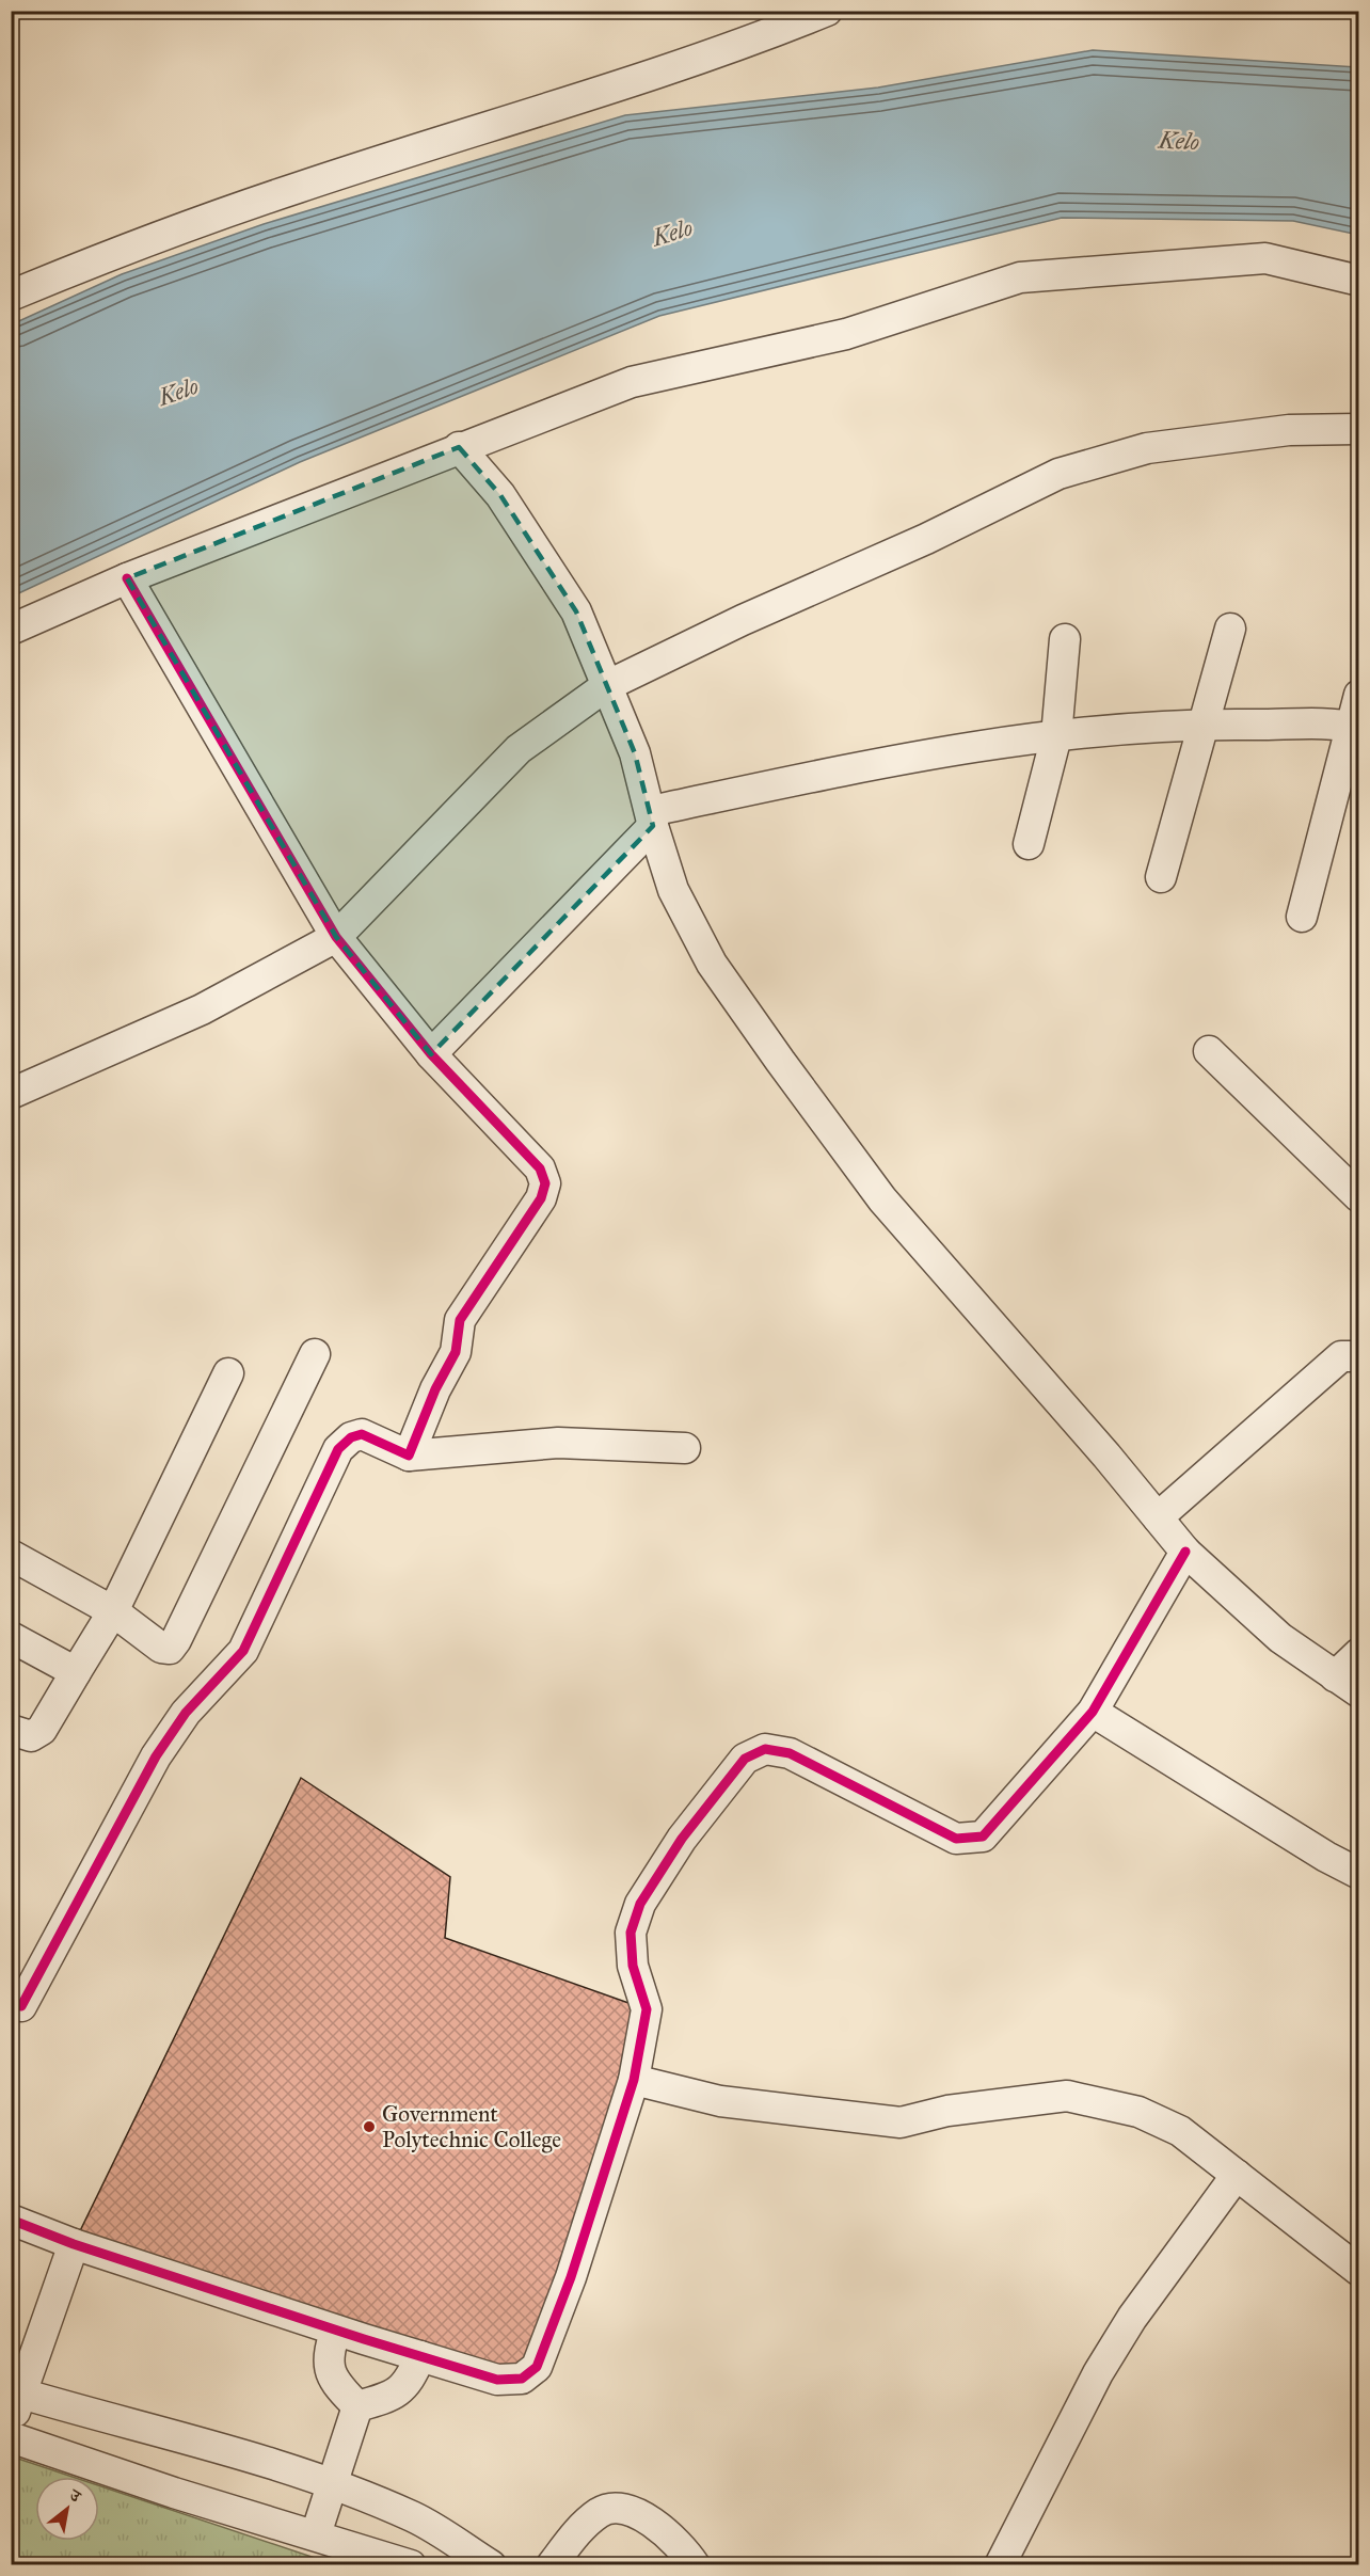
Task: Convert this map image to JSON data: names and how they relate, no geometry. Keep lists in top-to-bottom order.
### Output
{
  "water": ["Kelo"],
  "places": ["Government Polytechnic College"],
  "north": "top right"
}
